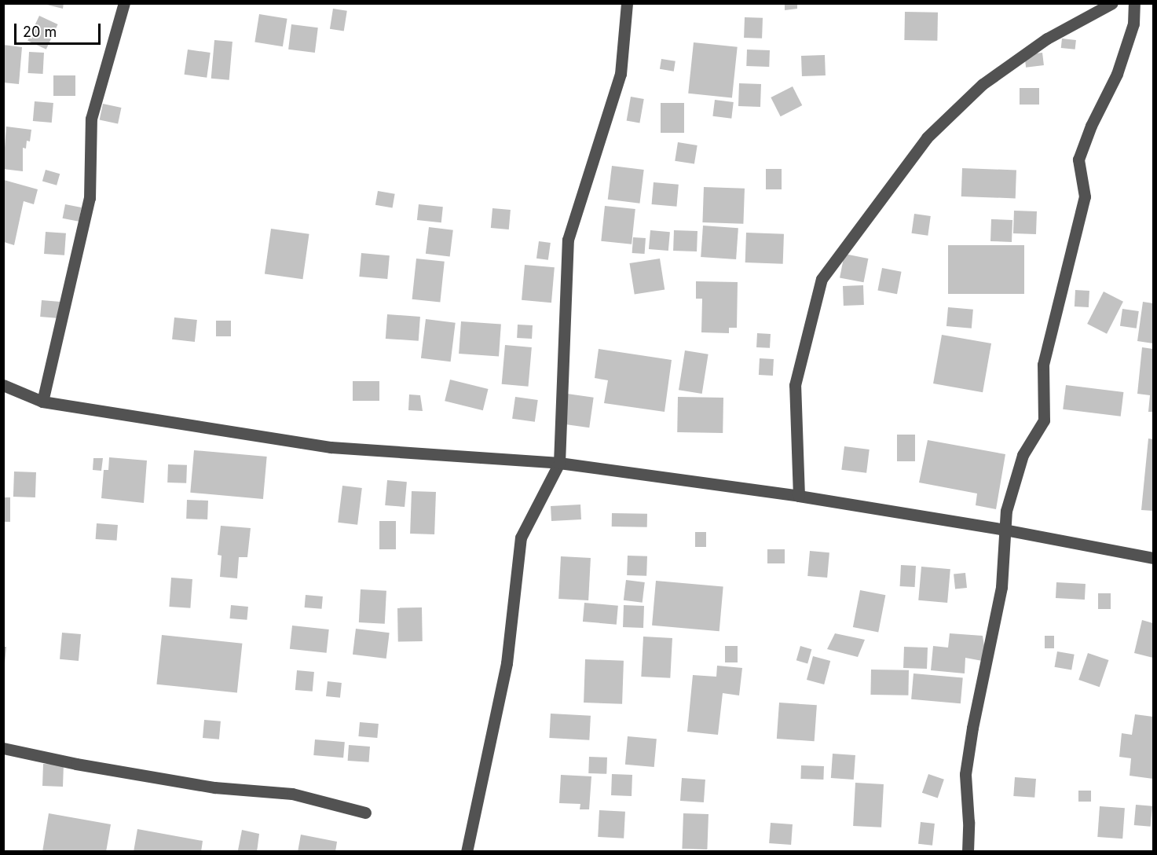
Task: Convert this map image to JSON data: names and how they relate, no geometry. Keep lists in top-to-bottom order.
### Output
{
  "scale_bar": "20 m"
}
